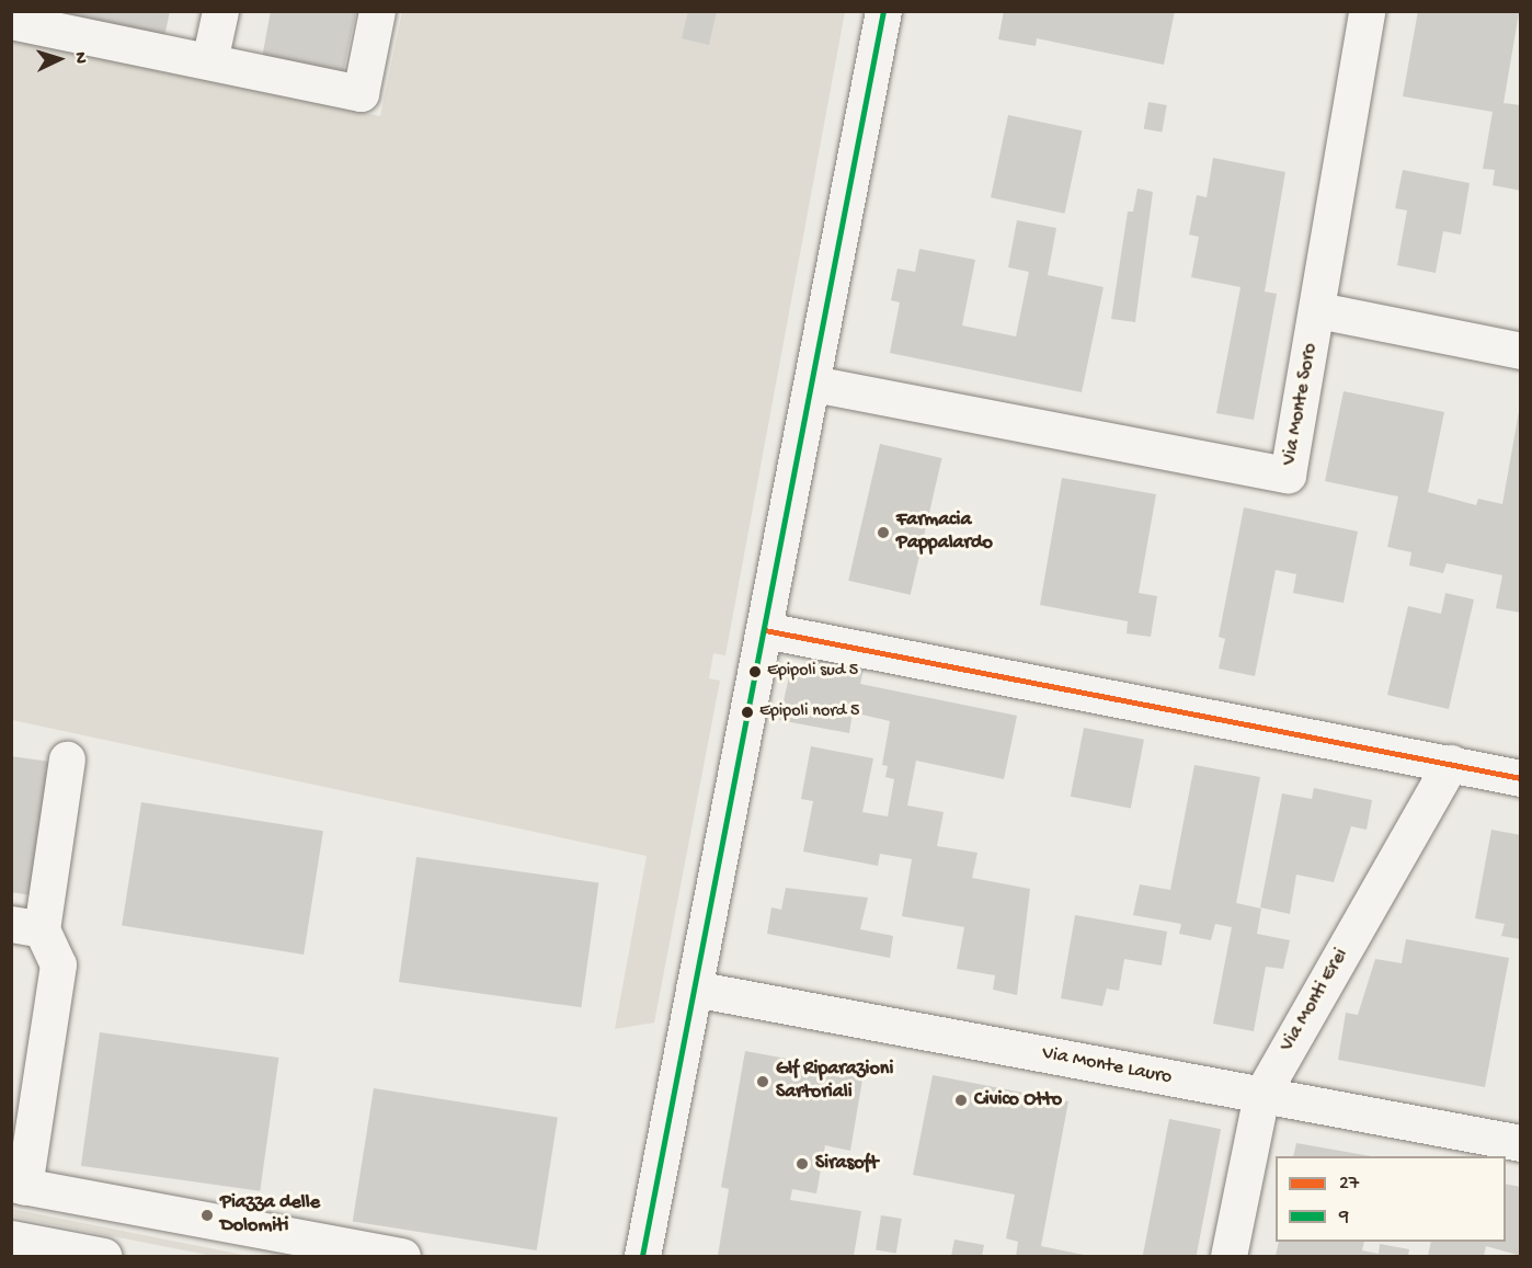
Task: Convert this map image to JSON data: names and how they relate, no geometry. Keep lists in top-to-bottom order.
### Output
{
  "streets": {
    "street": ["Via Monte Soro", "Via Monti Erei", "Via Monte Lauro"]
  },
  "crossings": [
    ["Via Monti Erei", "Via Monte Lauro"]
  ],
  "places": [
    "Farmacia Pappalardo",
    "Epipoli sud 5",
    "Epipoli nord 5",
    "Glf Riparazioni Sartoriali",
    "Civico Otto",
    "Sirasoft",
    "Piazza delle Dolomiti"
  ],
  "lines": ["transit line 9", "transit line 27"],
  "legend": ["27", "9"],
  "north": "right"
}
